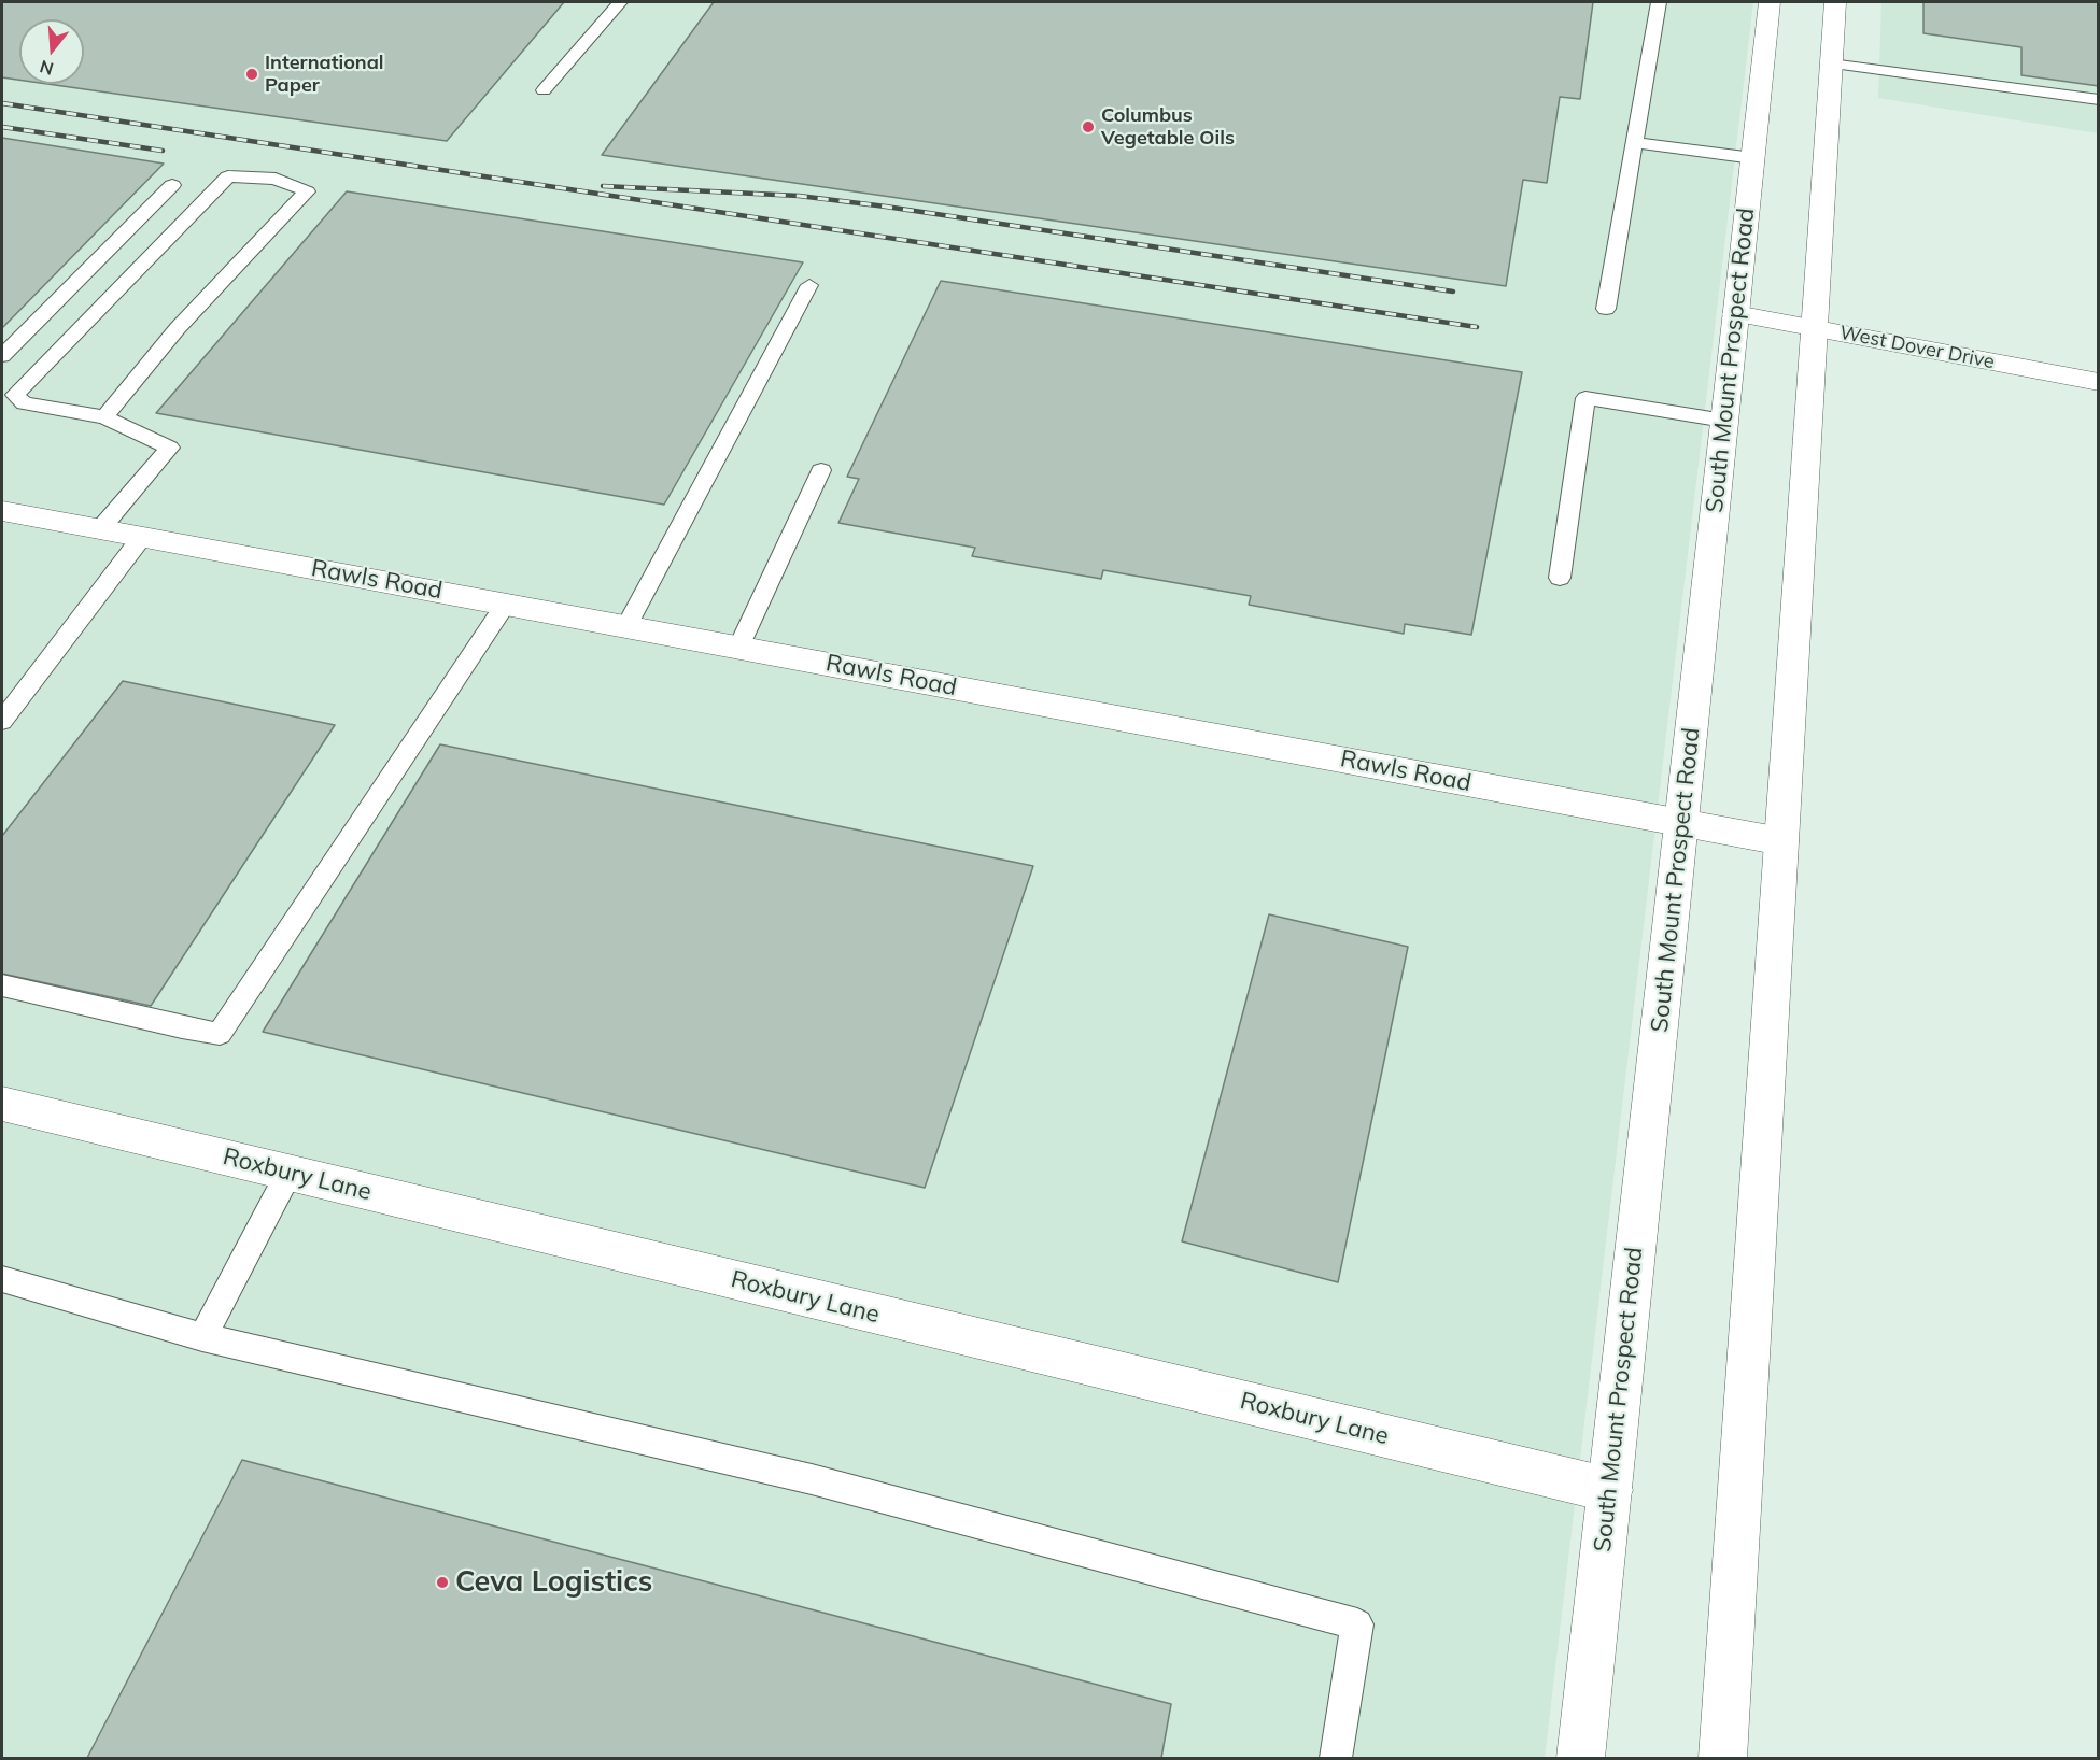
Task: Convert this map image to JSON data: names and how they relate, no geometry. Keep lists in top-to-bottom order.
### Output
{
  "streets": {
    "main road": [
      "West Dover Drive",
      "South Mount Prospect Road",
      "Rawls Road",
      "Roxbury Lane"
    ]
  },
  "crossings": [
    ["West Dover Drive", "South Mount Prospect Road"],
    ["South Mount Prospect Road", "Rawls Road"],
    ["South Mount Prospect Road", "Roxbury Lane"]
  ],
  "places": ["International Paper", "Columbus Vegetable Oils", "Ceva Logistics"],
  "north": "bottom"
}
